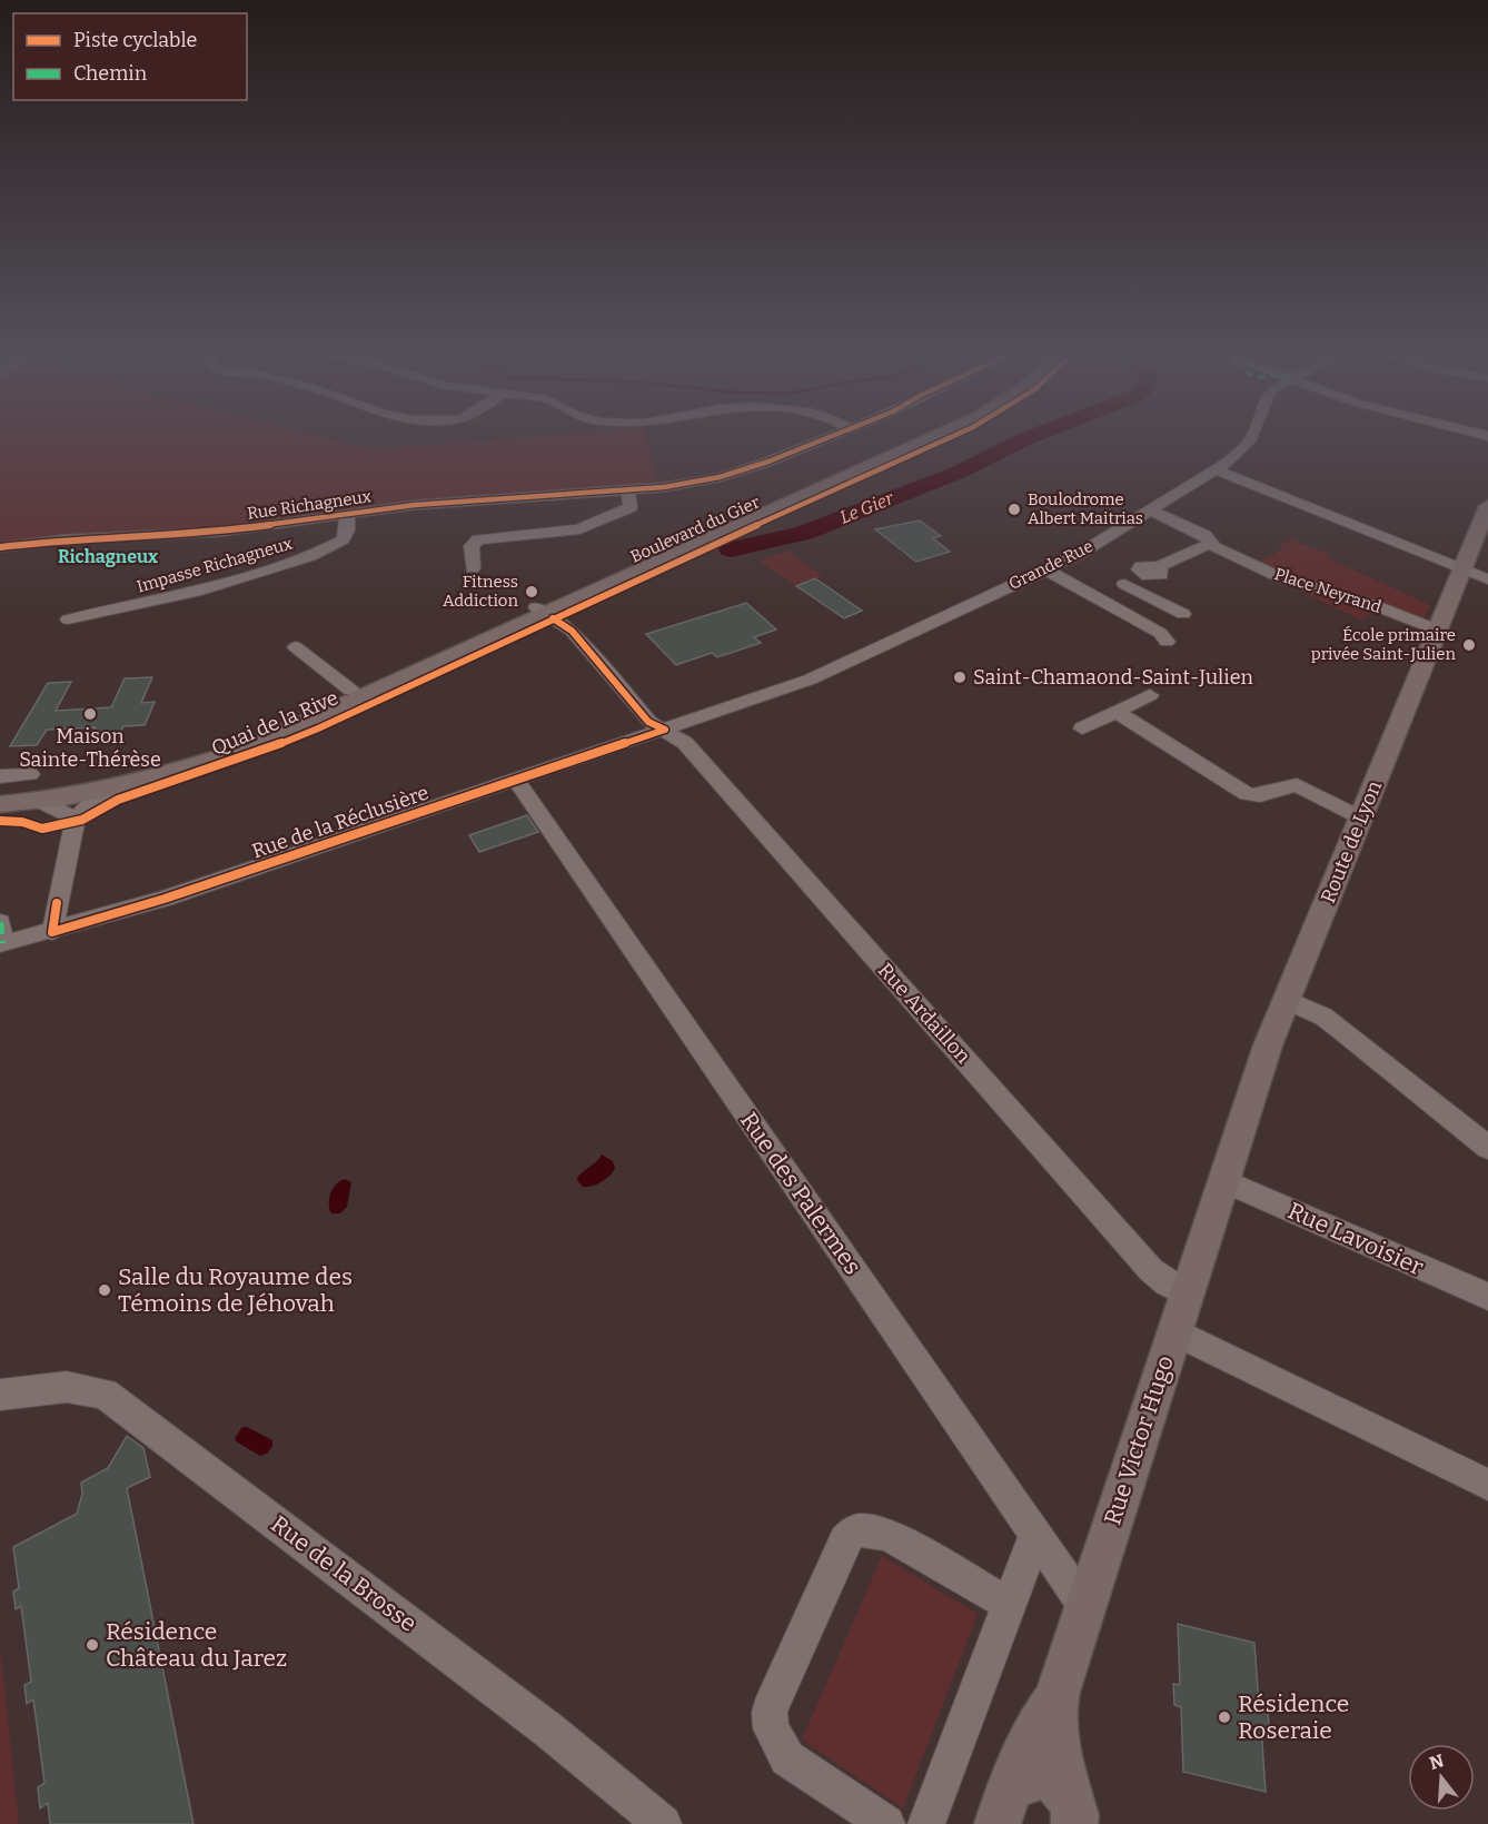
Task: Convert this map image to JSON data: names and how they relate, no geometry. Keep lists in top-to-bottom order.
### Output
{
  "streets": {
    "main road": [
      "Boulevard du Gier",
      "Quai de la Rive",
      "Route de Lyon",
      "Rue Victor Hugo"
    ],
    "street": [
      "Rue Richagneux",
      "Impasse Richagneux",
      "Grande Rue",
      "Place Neyrand",
      "Rue de la Réclusière",
      "Rue Ardaillon",
      "Rue des Palermes",
      "Rue Lavoisier",
      "Rue de la Brosse"
    ]
  },
  "crossings": [
    ["Rue Richagneux", "Impasse Richagneux"],
    ["Boulevard du Gier", "Quai de la Rive"],
    ["Boulevard du Gier", "Rue Ardaillon"],
    ["Grande Rue", "Place Neyrand"],
    ["Grande Rue", "Rue de la Réclusière"],
    ["Place Neyrand", "Route de Lyon"],
    ["Quai de la Rive", "Rue Ardaillon"],
    ["Rue de la Réclusière", "Rue Ardaillon"],
    ["Rue de la Réclusière", "Rue des Palermes"],
    ["Route de Lyon", "Rue Lavoisier"],
    ["Route de Lyon", "Rue Victor Hugo"],
    ["Rue Ardaillon", "Rue Victor Hugo"],
    ["Rue des Palermes", "Rue Victor Hugo"],
    ["Rue Lavoisier", "Rue Victor Hugo"]
  ],
  "districts": ["Richagneux"],
  "water": ["Le Gier"],
  "places": [
    "Boulodrome Albert Maitrias",
    "Fitness Addiction",
    "École primaire privée Saint-Julien",
    "Saint-Chamaond-Saint-Julien",
    "Maison Sainte-Thérèse",
    "Salle du Royaume des Témoins de Jéhovah",
    "Résidence Château du Jarez",
    "Résidence Roseraie"
  ],
  "legend": ["Piste cyclable", "Chemin"],
  "north": "top"
}
